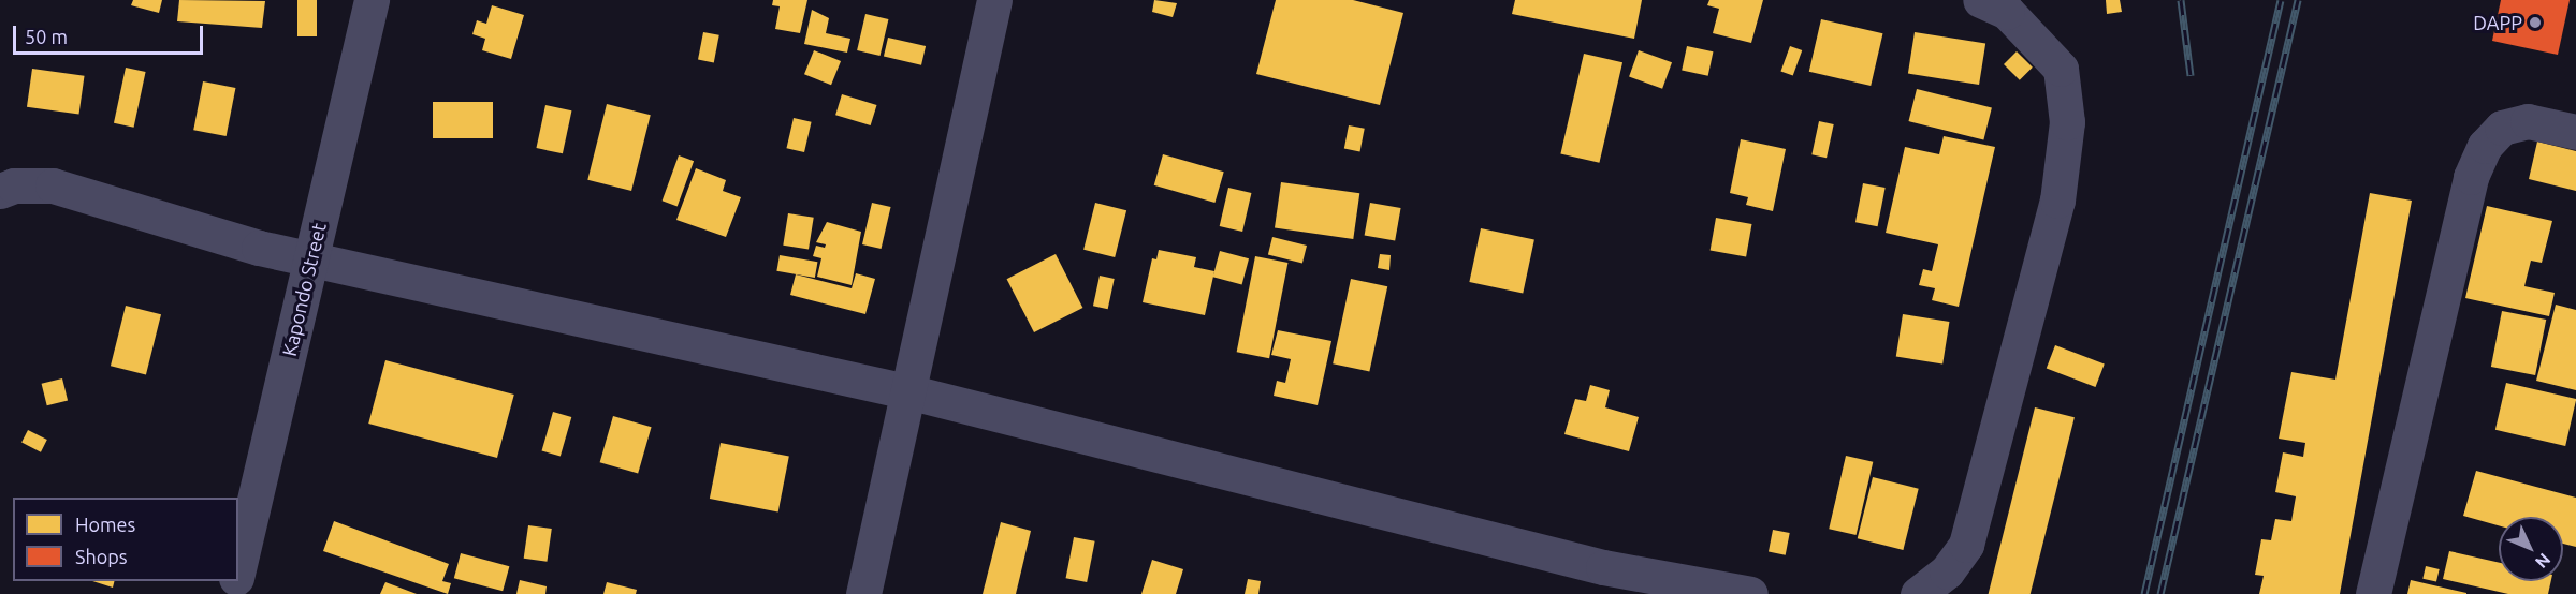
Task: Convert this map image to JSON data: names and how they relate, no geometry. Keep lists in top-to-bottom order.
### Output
{
  "streets": {
    "street": ["Kapondo Street"]
  },
  "places": ["DAPP"],
  "legend": ["Homes", "Shops"],
  "scale_bar": "50 m",
  "north": "bottom right"
}
